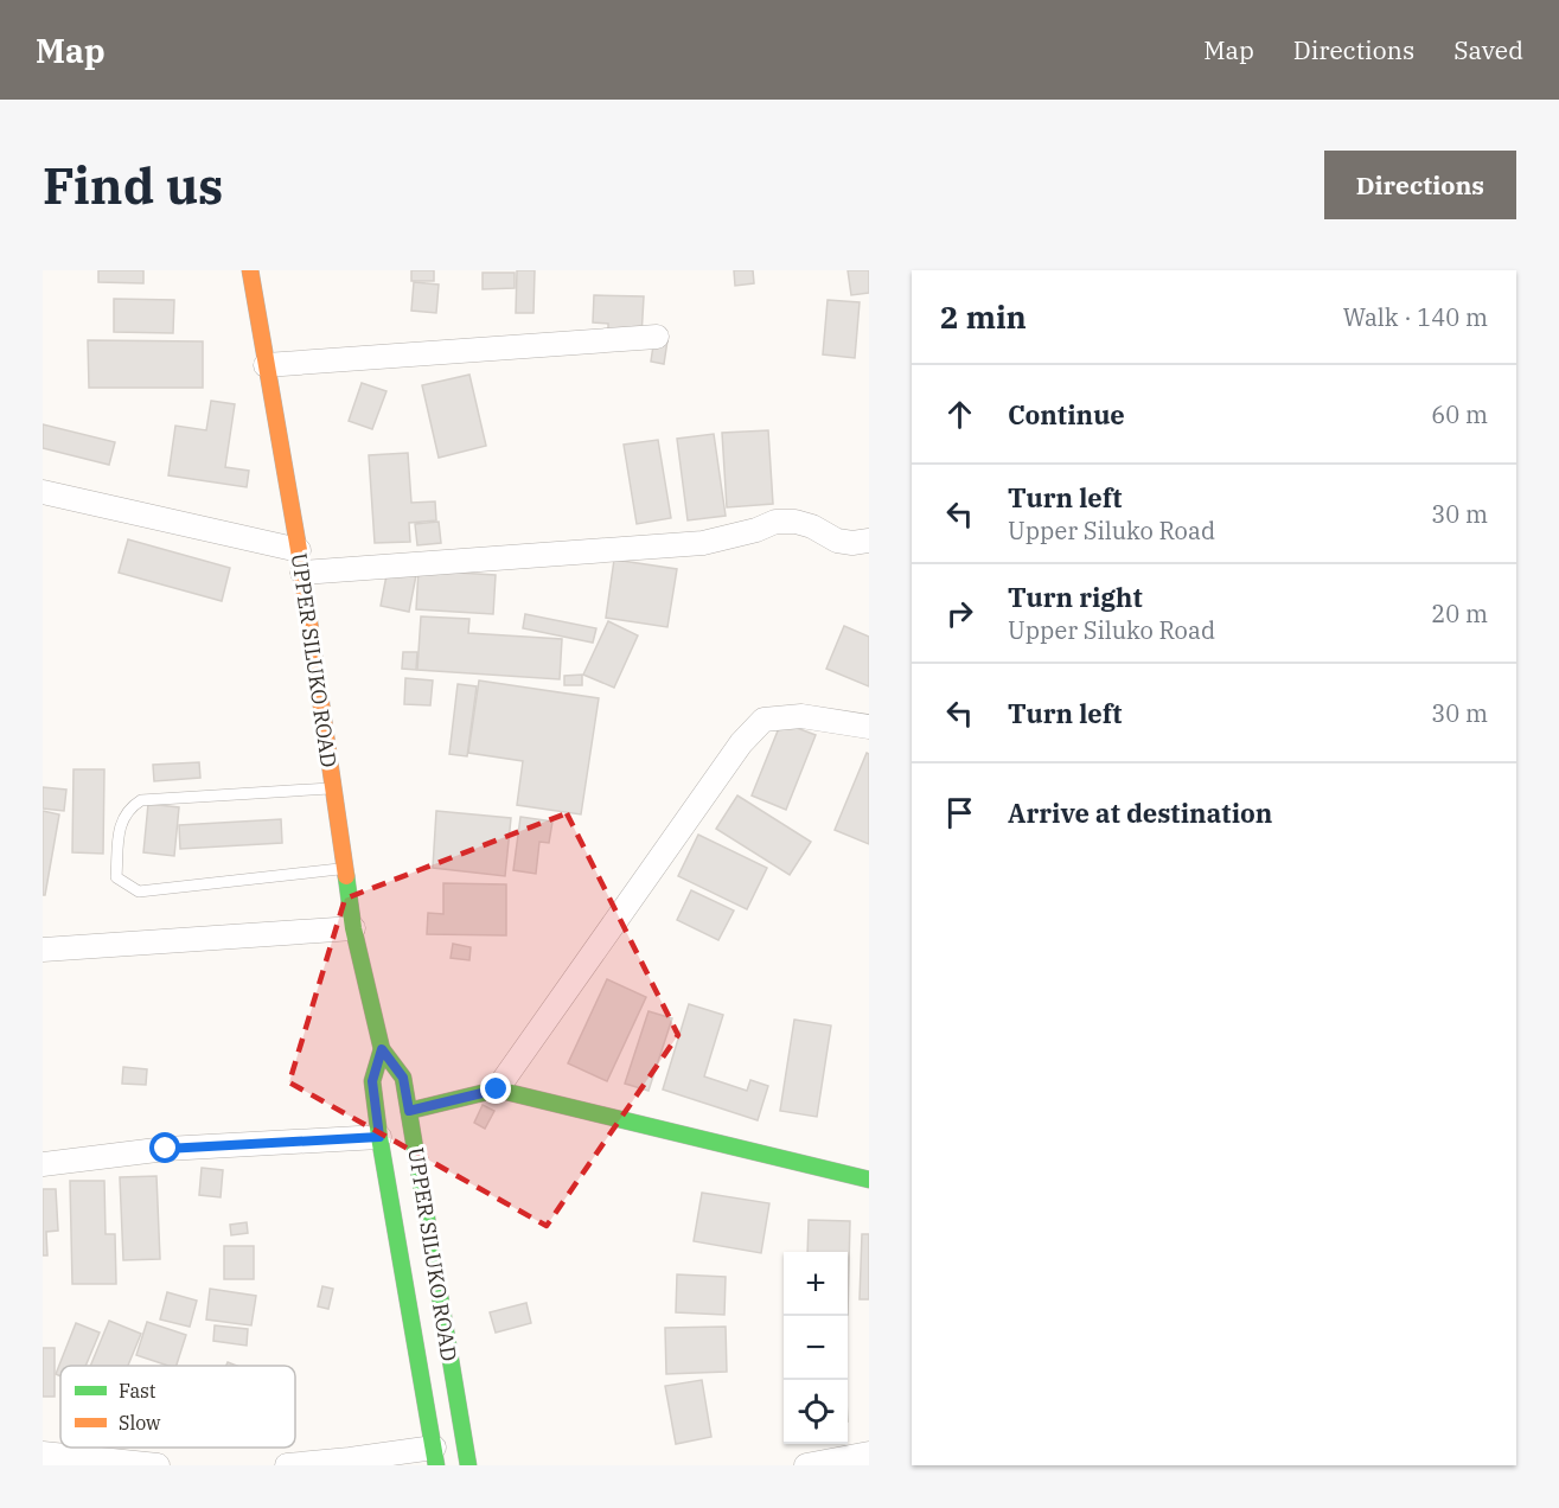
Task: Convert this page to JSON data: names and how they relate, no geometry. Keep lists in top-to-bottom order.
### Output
{
  "streets": {
    "main road": ["UPPER SILUKO ROAD"]
  },
  "legend": ["Fast", "Slow"],
  "page": {
    "header": "Map",
    "nav": ["Map", "Directions", "Saved"],
    "buttons": "Directions",
    "title": "Find us",
    "heading": ["2 min", "Walk · 140 m"],
    "list": [
      ["Continue", "60 m"],
      ["Turn left", "Upper Siluko Road", "30 m"],
      ["Turn right", "Upper Siluko Road", "20 m"],
      ["Turn left", "30 m"],
      "Arrive at destination"
    ],
    "map_buttons": ["+", "−"]
  }
}
